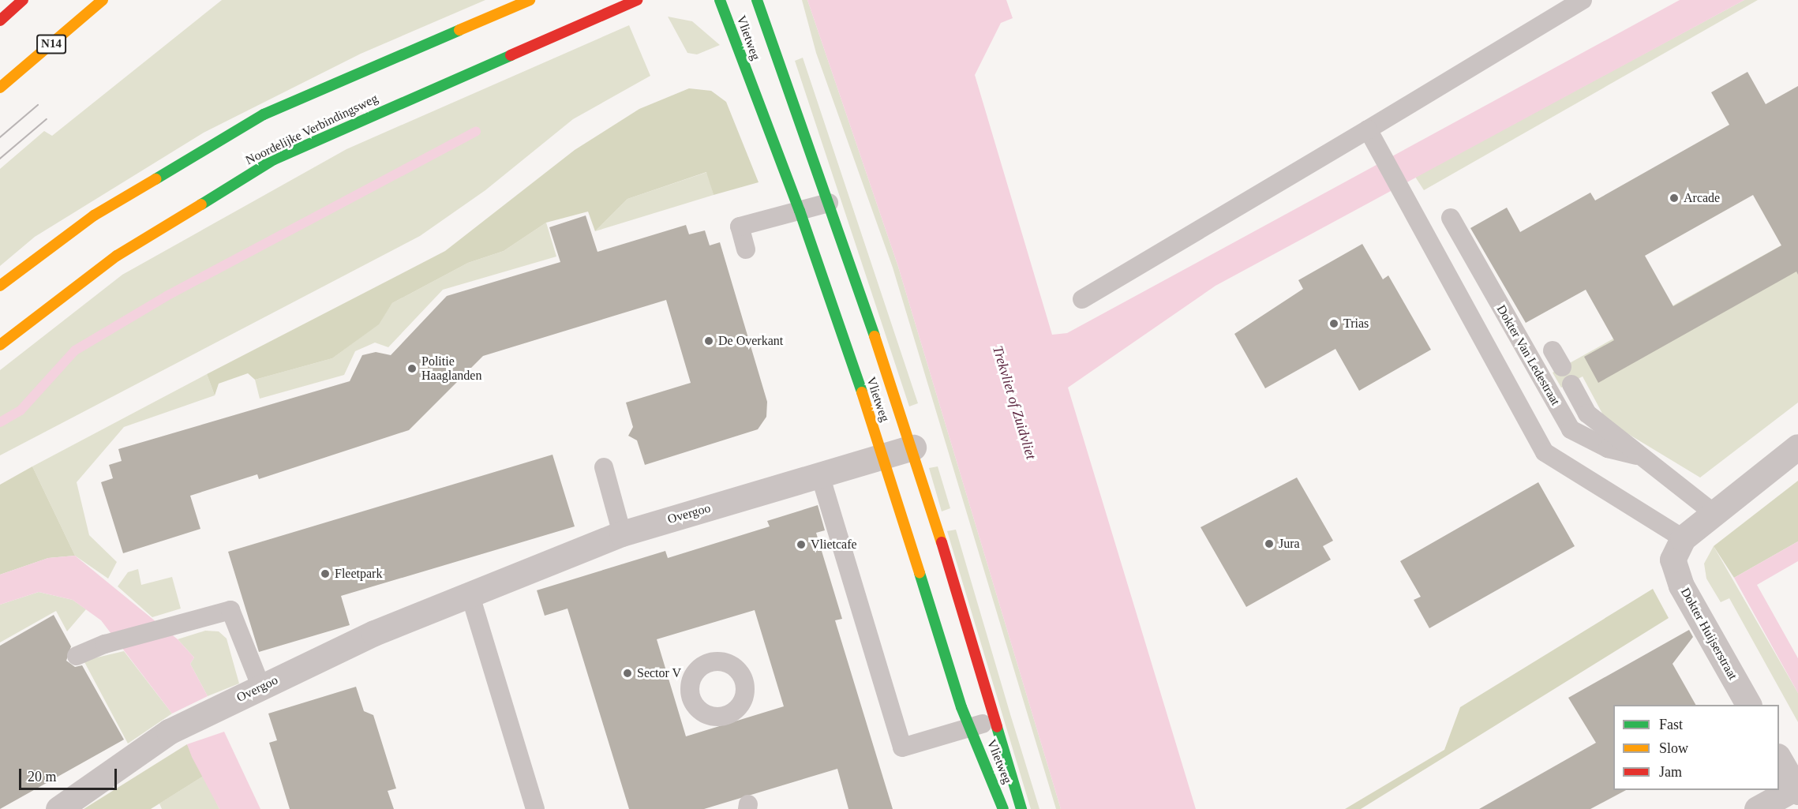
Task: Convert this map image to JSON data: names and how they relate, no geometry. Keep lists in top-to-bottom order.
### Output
{
  "streets": {
    "street": [
      "Vlietweg",
      "N14",
      "Noordelijke Verbindingsweg",
      "Overgoo",
      "Dokter Huijserstraat"
    ],
    "lane": ["Dokter Van Ledestraat"]
  },
  "crossings": [
    ["Vlietweg", "Overgoo"]
  ],
  "water": ["Trekvliet of Zuidvliet"],
  "places": [
    "Arcade",
    "Trias",
    "De Overkant",
    "Politie Haaglanden",
    "Jura",
    "Vlietcafe",
    "Fleetpark",
    "Sector V"
  ],
  "legend": ["Fast", "Slow", "Jam"],
  "scale_bar": "20 m"
}
